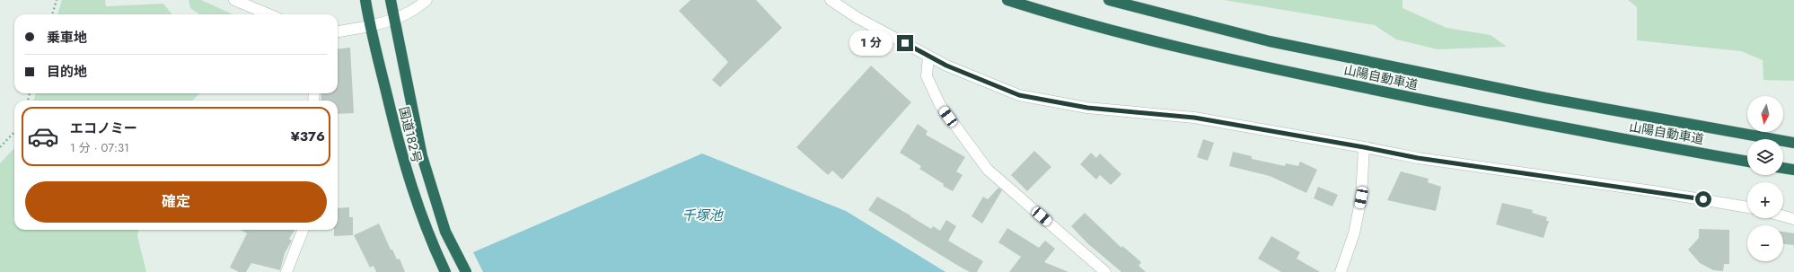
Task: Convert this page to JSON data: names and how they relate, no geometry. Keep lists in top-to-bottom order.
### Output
{
  "streets": {
    "highway": ["山陽自動車道", "国道182号"]
  },
  "water": ["千塚池"],
  "north": "bottom",
  "page": {
    "banner": ["乗車地", "目的地"],
    "bubble": "1 分",
    "map_buttons": ["+", "−"],
    "list": [
      {
        "name": "エコノミー",
        "note": "1 分 · 07:31",
        "value": "¥376"
      }
    ],
    "buttons": "確定"
  }
}
